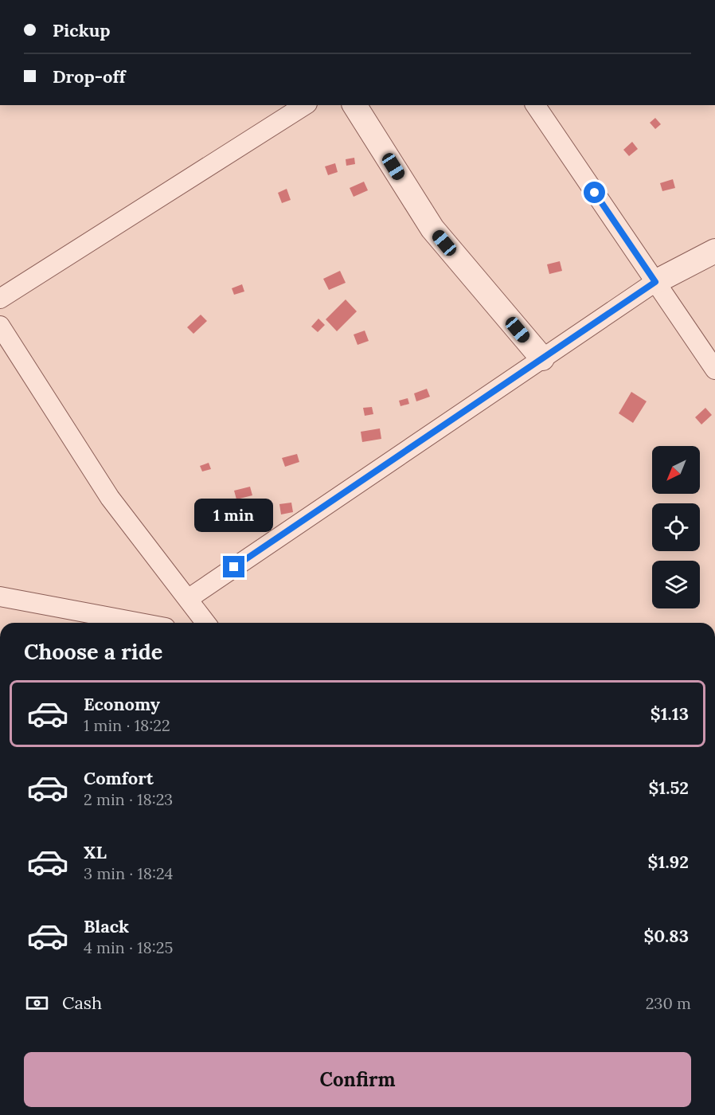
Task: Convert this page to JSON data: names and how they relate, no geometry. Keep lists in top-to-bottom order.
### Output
{
  "north": "bottom left",
  "page": {
    "banner": ["Pickup", "Drop-off"],
    "bubble": "1 min",
    "heading": "Choose a ride",
    "list": [
      {
        "name": "Economy",
        "note": "1 min · 18:22",
        "value": "$1.13"
      },
      {
        "name": "Comfort",
        "note": "2 min · 18:23",
        "value": "$1.52"
      },
      {
        "name": "XL",
        "note": "3 min · 18:24",
        "value": "$1.92"
      },
      {
        "name": "Black",
        "note": "4 min · 18:25",
        "value": "$0.83"
      }
    ],
    "pay": ["Cash", "230 m"],
    "buttons": "Confirm"
  }
}
